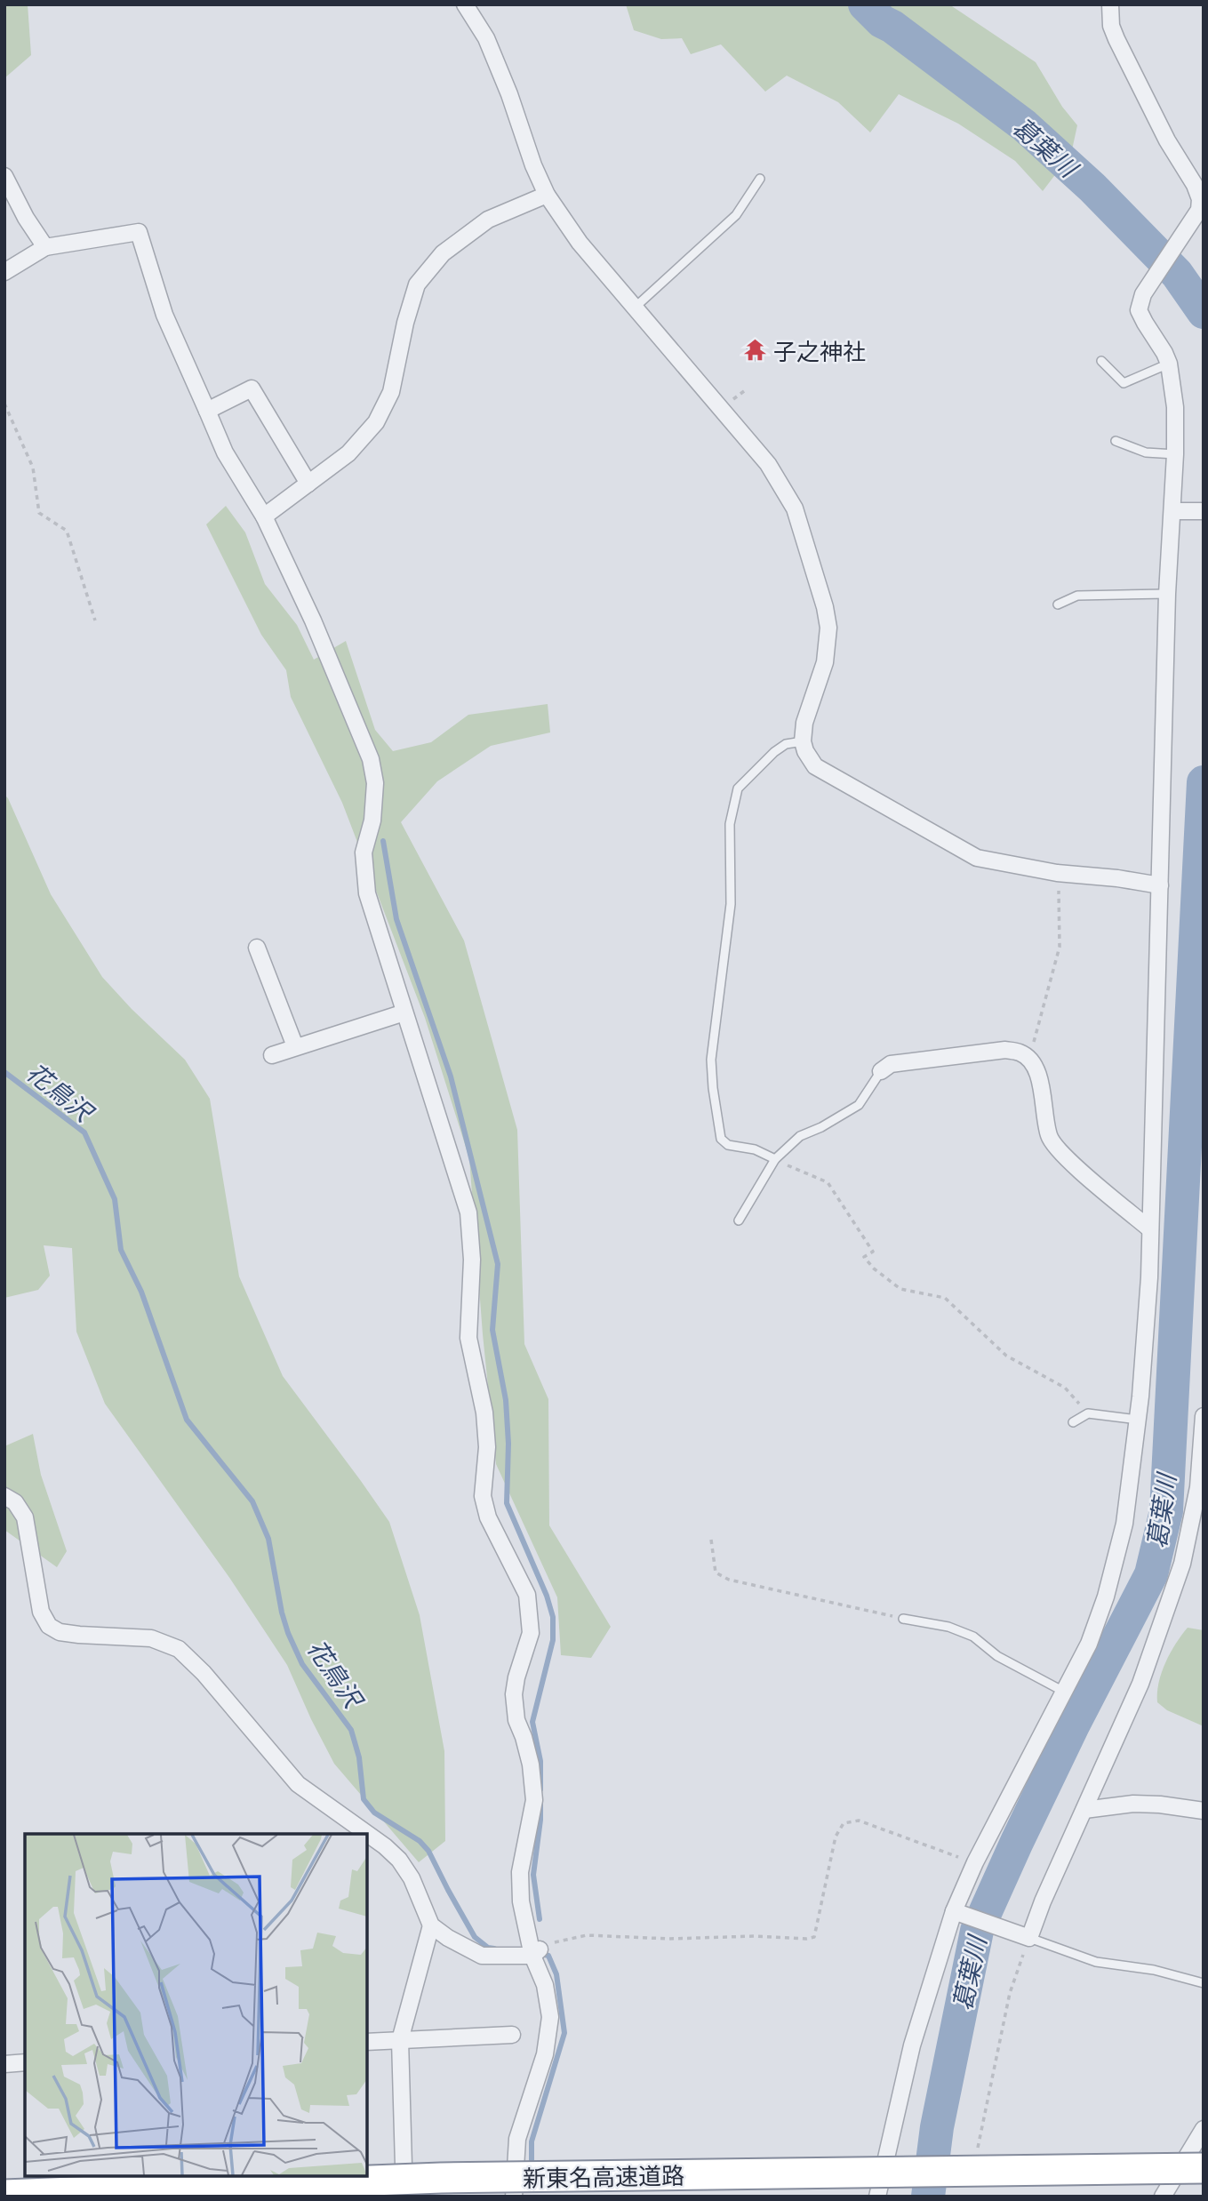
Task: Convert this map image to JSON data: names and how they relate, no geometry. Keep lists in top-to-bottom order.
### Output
{
  "streets": {
    "highway": ["新東名高速道路"]
  },
  "water": ["葛葉川", "花鳥沢"],
  "places": {
    "temple": ["子之神社"]
  }
}
